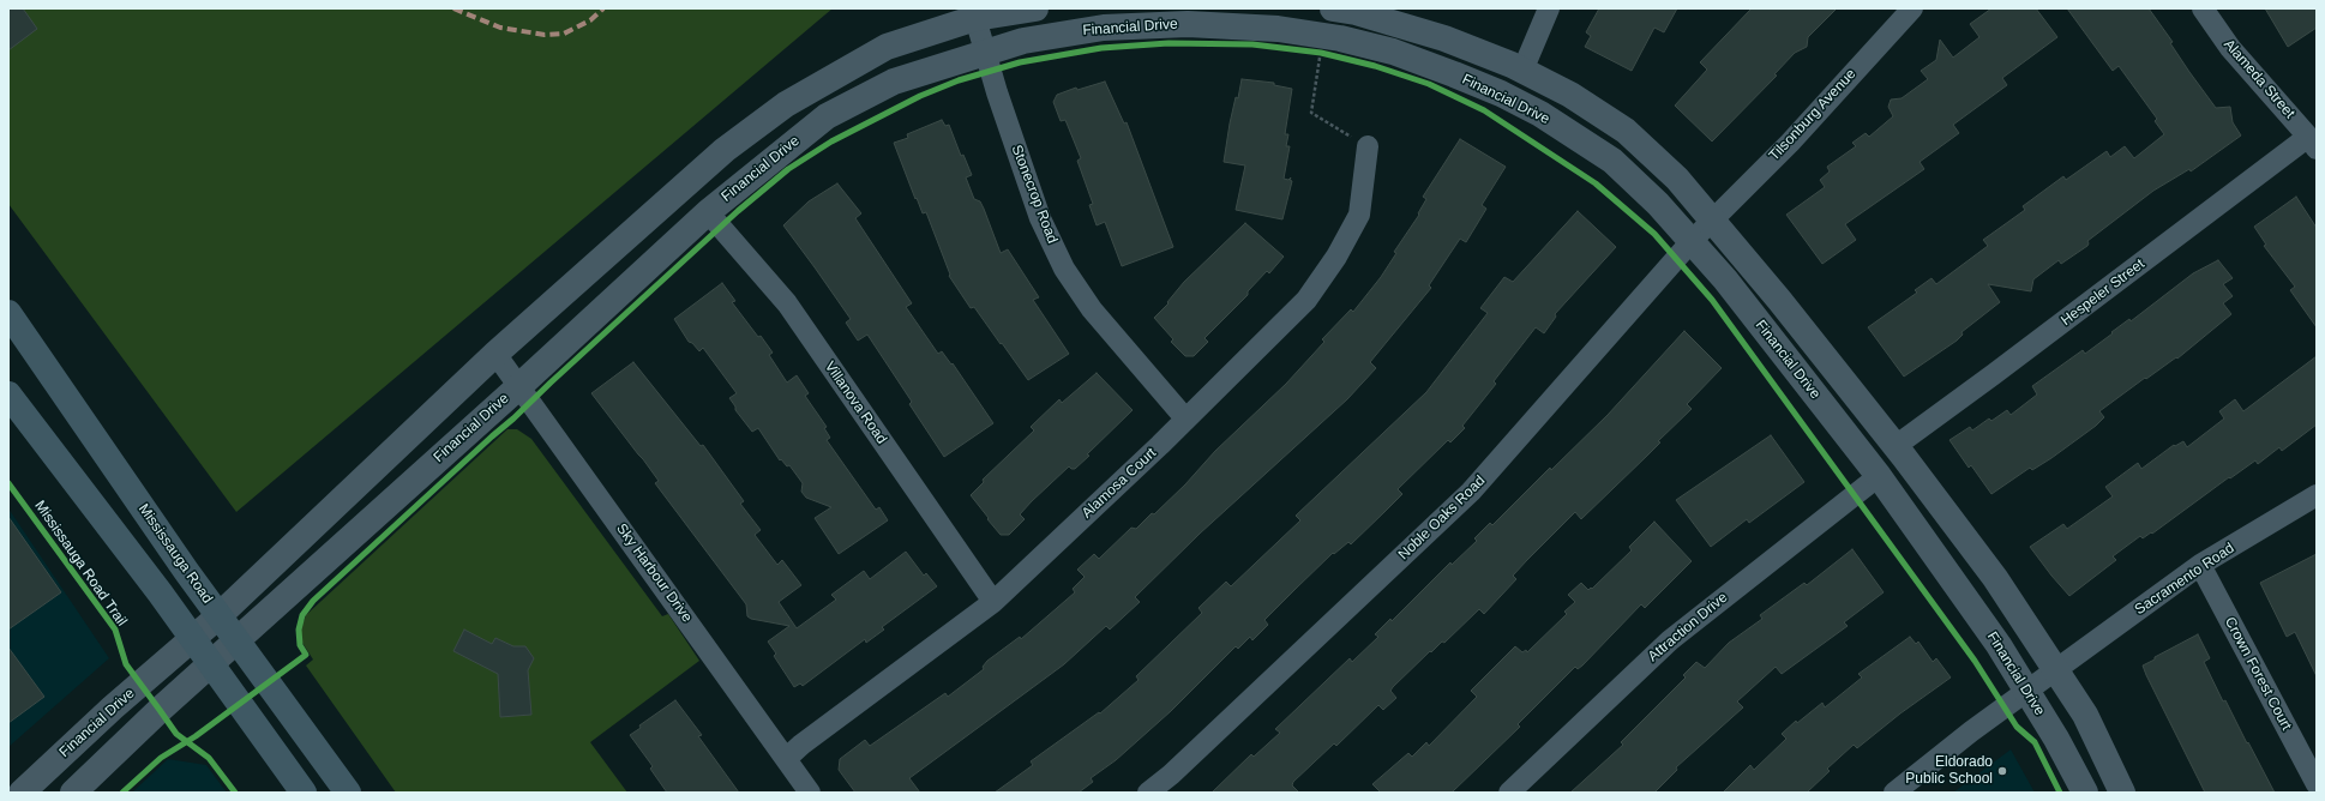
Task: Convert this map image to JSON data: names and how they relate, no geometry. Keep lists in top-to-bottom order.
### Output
{
  "streets": {
    "main road": ["Mississauga Road"],
    "street": [
      "Financial Drive",
      "Alameda Street",
      "Tilsonburg Avenue",
      "Stonecrop Road",
      "Hespeler Street",
      "Villanova Road",
      "Alamosa Court",
      "Noble Oaks Road",
      "Sky Harbour Drive",
      "Sacramento Road",
      "Attraction Drive",
      "Crown Forest Court"
    ],
    "cycle path": ["Mississauga Road Trail"]
  },
  "crossings": [
    ["Financial Drive", "Stonecrop Road"],
    ["Financial Drive", "Villanova Road"],
    ["Financial Drive", "Noble Oaks Road"],
    ["Financial Drive", "Mississauga Road"],
    ["Financial Drive", "Sky Harbour Drive"],
    ["Financial Drive", "Sacramento Road"],
    ["Financial Drive", "Attraction Drive"],
    ["Alameda Street", "Hespeler Street"],
    ["Tilsonburg Avenue", "Noble Oaks Road"],
    ["Stonecrop Road", "Alamosa Court"],
    ["Villanova Road", "Alamosa Court"],
    ["Alamosa Court", "Sky Harbour Drive"],
    ["Sacramento Road", "Crown Forest Court"]
  ],
  "places": ["Eldorado Public School"]
}
